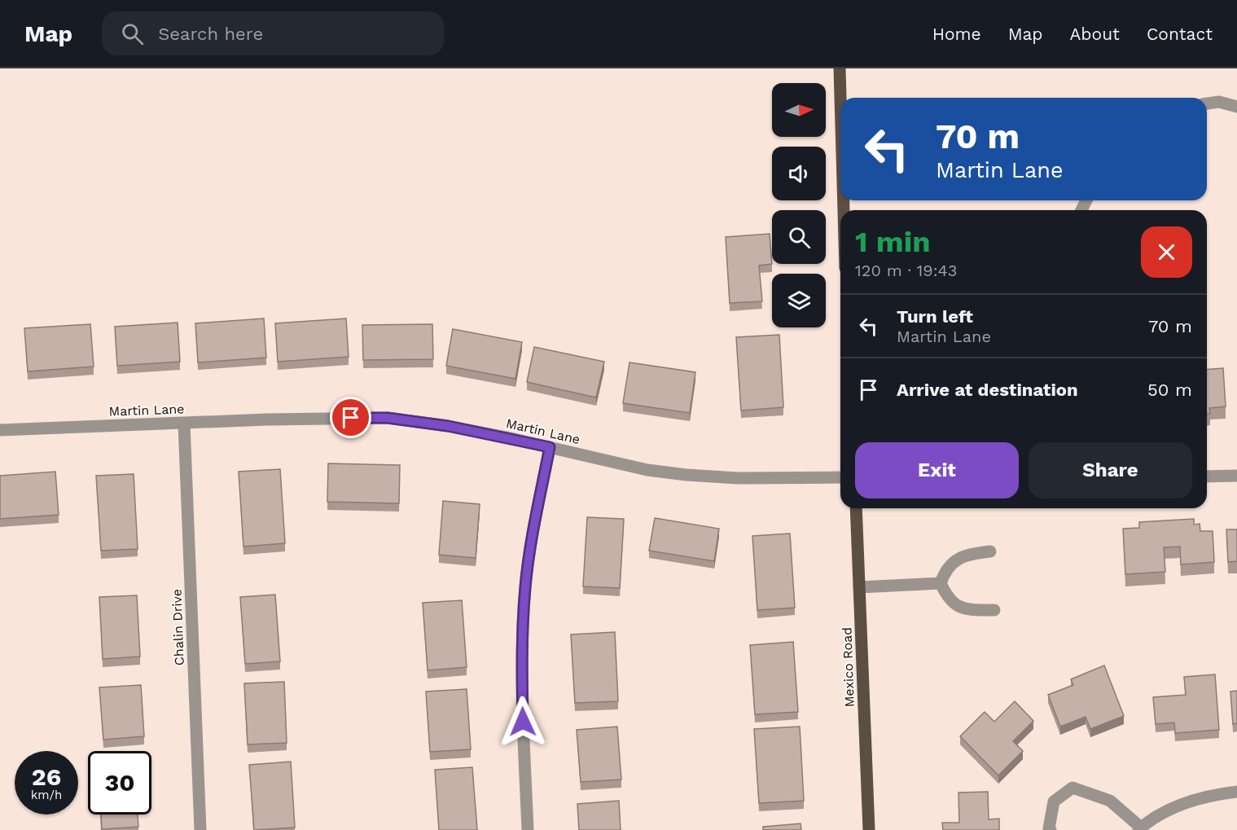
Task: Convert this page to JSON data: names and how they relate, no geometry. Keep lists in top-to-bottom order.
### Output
{
  "streets": {
    "main road": ["Mexico Road"],
    "street": ["Martin Lane", "Chalin Drive"]
  },
  "crossings": [
    ["Martin Lane", "Chalin Drive"]
  ],
  "north": "right",
  "page": {
    "header": "Map",
    "search": "Search here",
    "nav": [
      "Home",
      "Map",
      "About",
      "Contact"
    ],
    "turn": ["70 m", "Martin Lane"],
    "heading": ["1 min", "120 m · 19:43"],
    "list": [
      {
        "name": "Turn left",
        "note": "Martin Lane",
        "value": "70 m"
      },
      {
        "name": "Arrive at destination",
        "value": "50 m"
      }
    ],
    "buttons": ["Exit", "Share"],
    "speed": "26 km/h",
    "limit": "30"
  }
}
